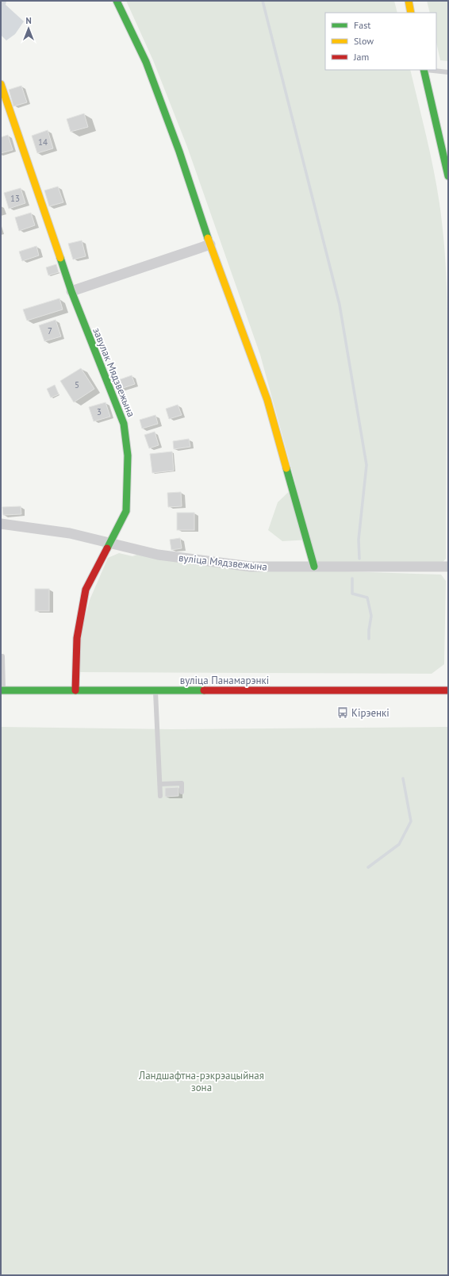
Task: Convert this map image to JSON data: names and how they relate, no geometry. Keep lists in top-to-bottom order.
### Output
{
  "streets": {
    "street": ["завулак Мядзвежына", "вуліца Мядзвежына", "вуліца Панамарэнкі"]
  },
  "crossings": [
    ["завулак Мядзвежына", "вуліца Мядзвежына"],
    ["завулак Мядзвежына", "вуліца Панамарэнкі"]
  ],
  "parks": ["Ландшафтна-рэкрэацыйная зона"],
  "places": {
    "bus stop": ["Кірэенкі"]
  },
  "house_numbers": [
    "14",
    "13",
    "7",
    "5",
    "3"
  ],
  "legend": ["Fast", "Slow", "Jam"],
  "north": "top"
}
